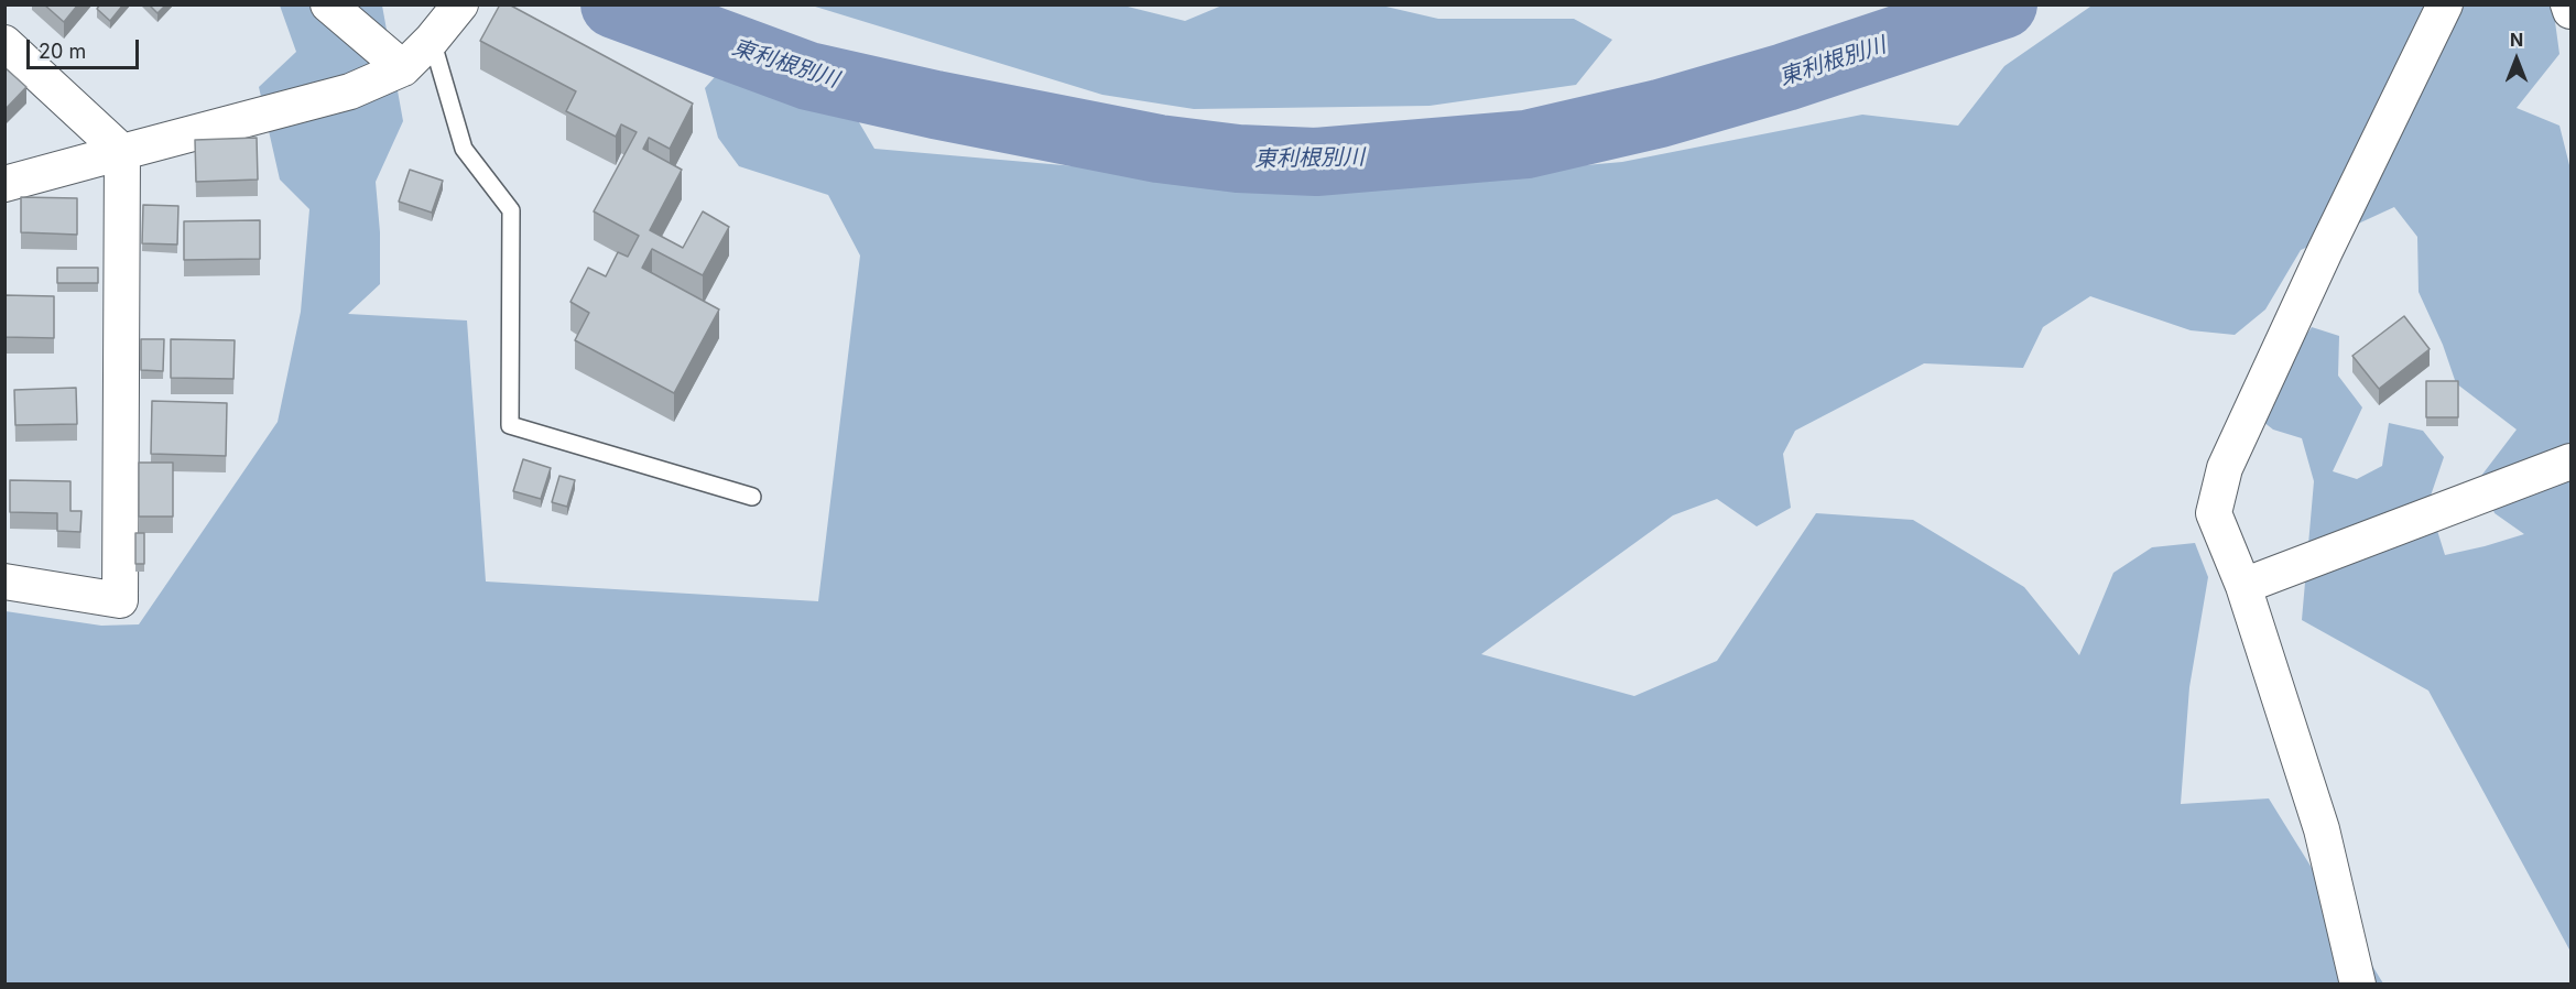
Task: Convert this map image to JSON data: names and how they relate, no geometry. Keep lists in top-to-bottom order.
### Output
{
  "water": ["東利根別川"],
  "scale_bar": "20 m",
  "north": "top"
}
